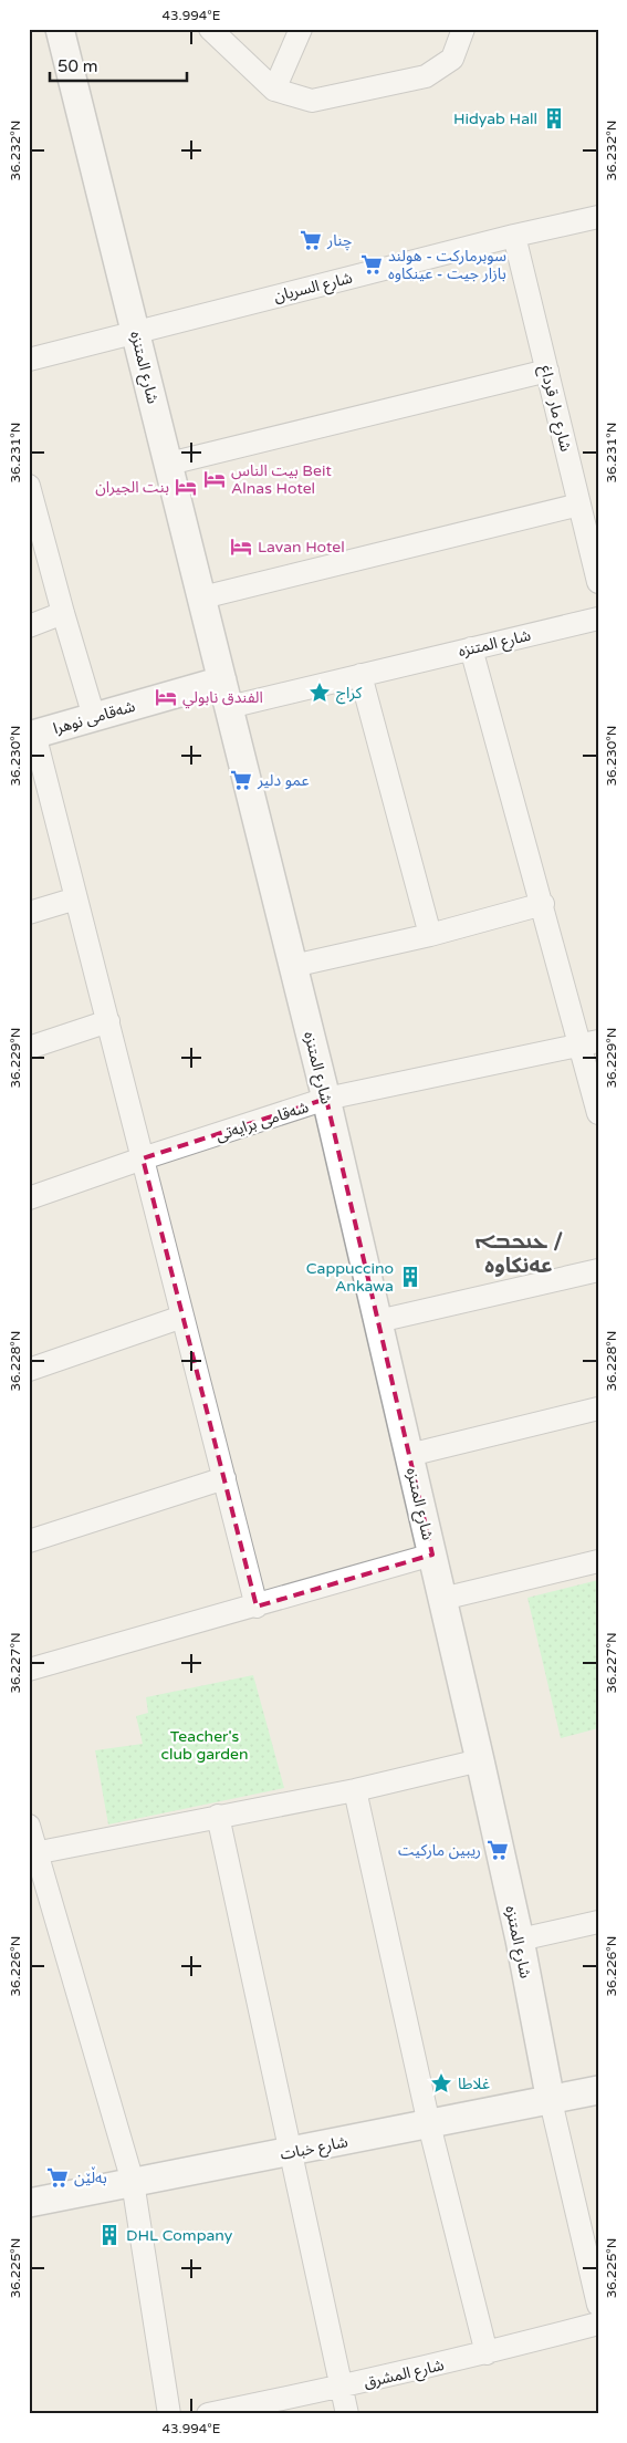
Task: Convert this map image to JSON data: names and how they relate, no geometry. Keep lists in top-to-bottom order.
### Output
{
  "streets": {
    "street": [
      "شارع السريان",
      "شارع المتنزه",
      "شارع مار قرداغ",
      "شەقامی نوهرا",
      "شەقامی برایەتی",
      "شارع خبات",
      "شارع المشرق"
    ]
  },
  "crossings": [
    ["شارع السريان", "شارع المتنزه"],
    ["شارع السريان", "شارع مار قرداغ"],
    ["شارع المتنزه", "شەقامی نوهرا"],
    ["شارع المتنزه", "شەقامی برایەتی"],
    ["شارع المتنزه", "شارع خبات"]
  ],
  "districts": ["ܥܢܟܒܐ / عەنکاوە"],
  "parks": ["Teacher's club garden"],
  "places": {
    "building": ["Hidyab Hall", "Cappuccino Ankawa", "DHL Company"],
    "supermarket": [
      "چنار",
      "سوبرماركت - هولند بازار جيت - عينكاوه",
      "عمو دلير",
      "ريبين ماركيت",
      "بەڵێن"
    ],
    "hotel": [
      "بيت الناس Beit Alnas Hotel",
      "بنت الجيران",
      "Lavan Hotel",
      "الفندق نابولي"
    ],
    "place": ["كراج", "غلاطا"]
  },
  "scale_bar": "50 m",
  "coordinates": [
    "43.994°E",
    "36.232°N",
    "36.231°N",
    "36.230°N",
    "36.229°N",
    "36.228°N",
    "36.227°N",
    "36.226°N",
    "36.225°N"
  ]
}
